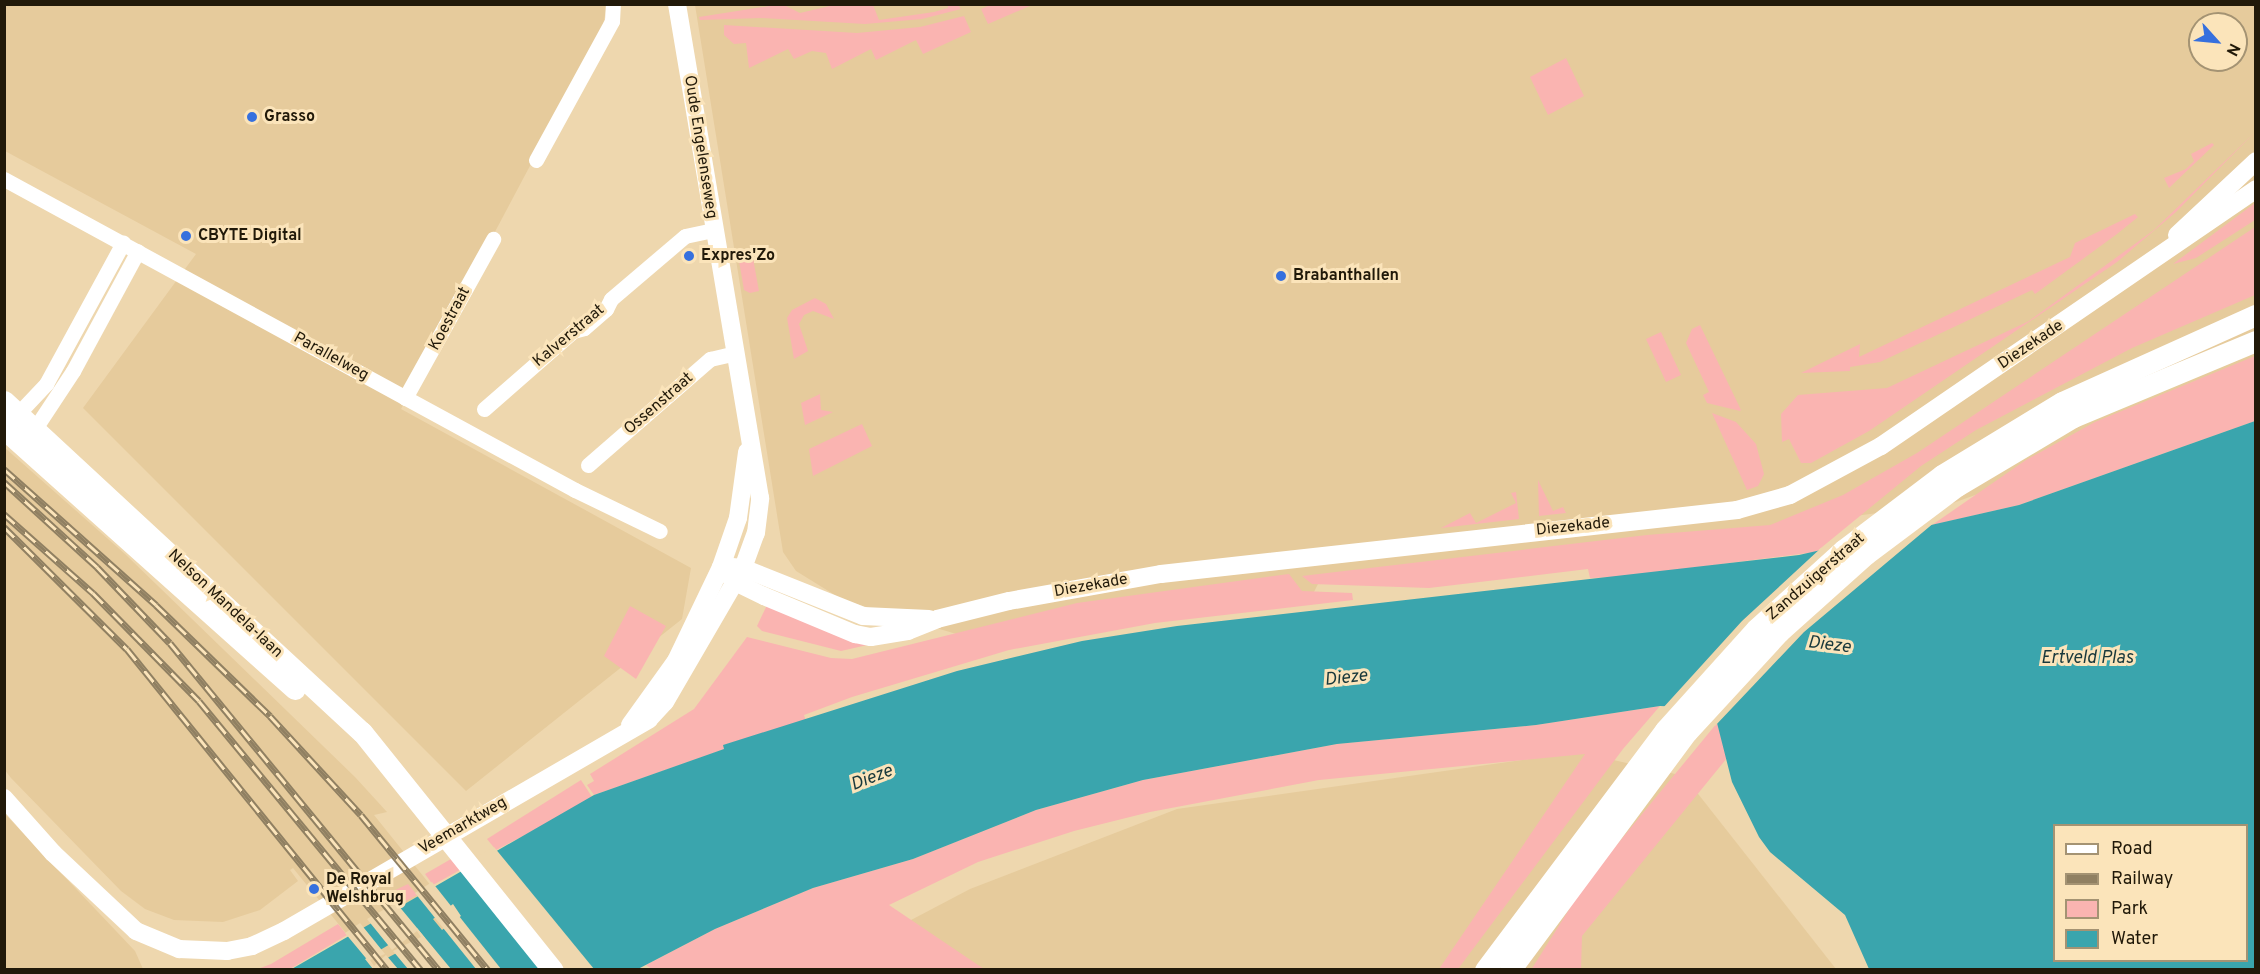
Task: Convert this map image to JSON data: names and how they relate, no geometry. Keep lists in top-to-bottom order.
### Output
{
  "streets": {
    "main road": ["Zandzuigerstraat", "Nelson Mandela-laan"],
    "street": [
      "Oude Engelenseweg",
      "Koestraat",
      "Kalverstraat",
      "Diezekade",
      "Parallelweg",
      "Ossenstraat",
      "Veemarktweg"
    ]
  },
  "crossings": [
    ["Oude Engelenseweg", "Kalverstraat"],
    ["Oude Engelenseweg", "Diezekade"],
    ["Oude Engelenseweg", "Ossenstraat"],
    ["Oude Engelenseweg", "Veemarktweg"],
    ["Koestraat", "Parallelweg"],
    ["Diezekade", "Veemarktweg"],
    ["Parallelweg", "Nelson Mandela-laan"]
  ],
  "water": ["Dieze", "Ertveld Plas"],
  "places": [
    "Grasso",
    "CBYTE Digital",
    "Expres'Zo",
    "Brabanthallen",
    "De Royal Welshbrug"
  ],
  "legend": [
    "Road",
    "Railway",
    "Park",
    "Water"
  ],
  "north": "bottom right"
}
